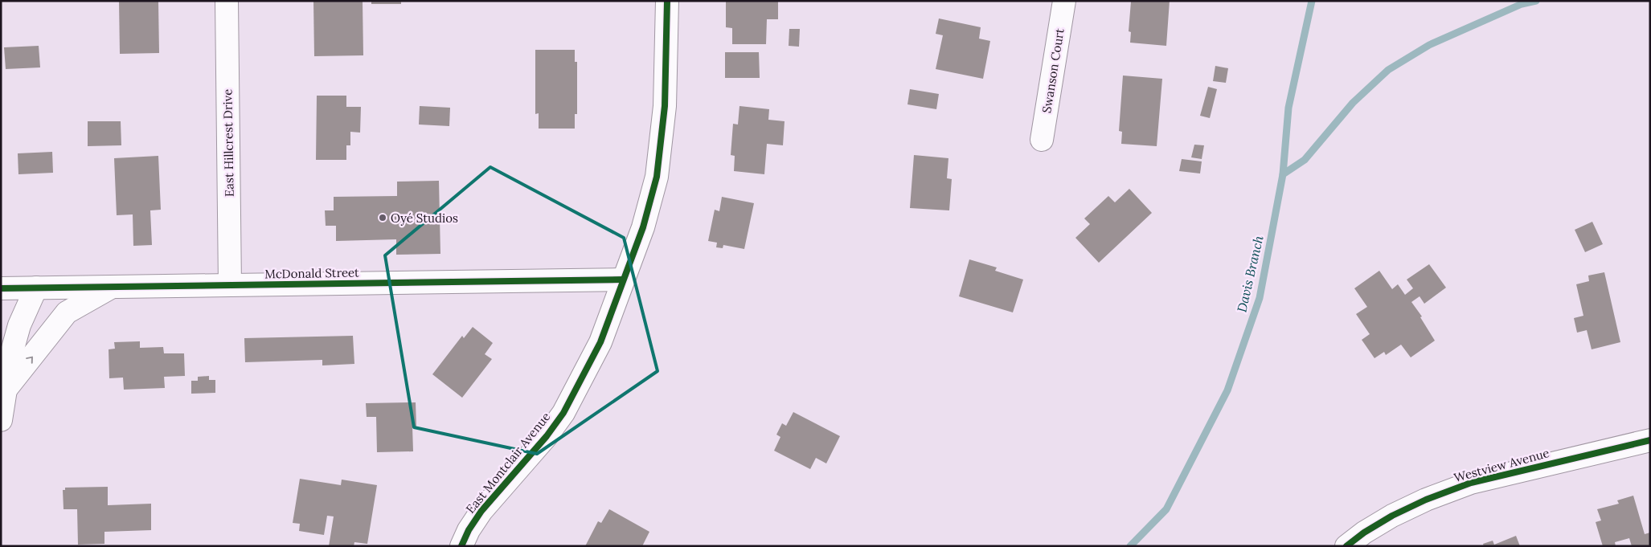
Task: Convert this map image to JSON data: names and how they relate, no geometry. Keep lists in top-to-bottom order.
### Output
{
  "streets": {
    "street": [
      "Swanson Court",
      "East Hillcrest Drive",
      "McDonald Street",
      "East Montclair Avenue",
      "Westview Avenue"
    ]
  },
  "crossings": [
    ["East Hillcrest Drive", "McDonald Street"],
    ["McDonald Street", "East Montclair Avenue"]
  ],
  "water": ["Davis Branch"],
  "places": ["Oyé Studios"]
}
